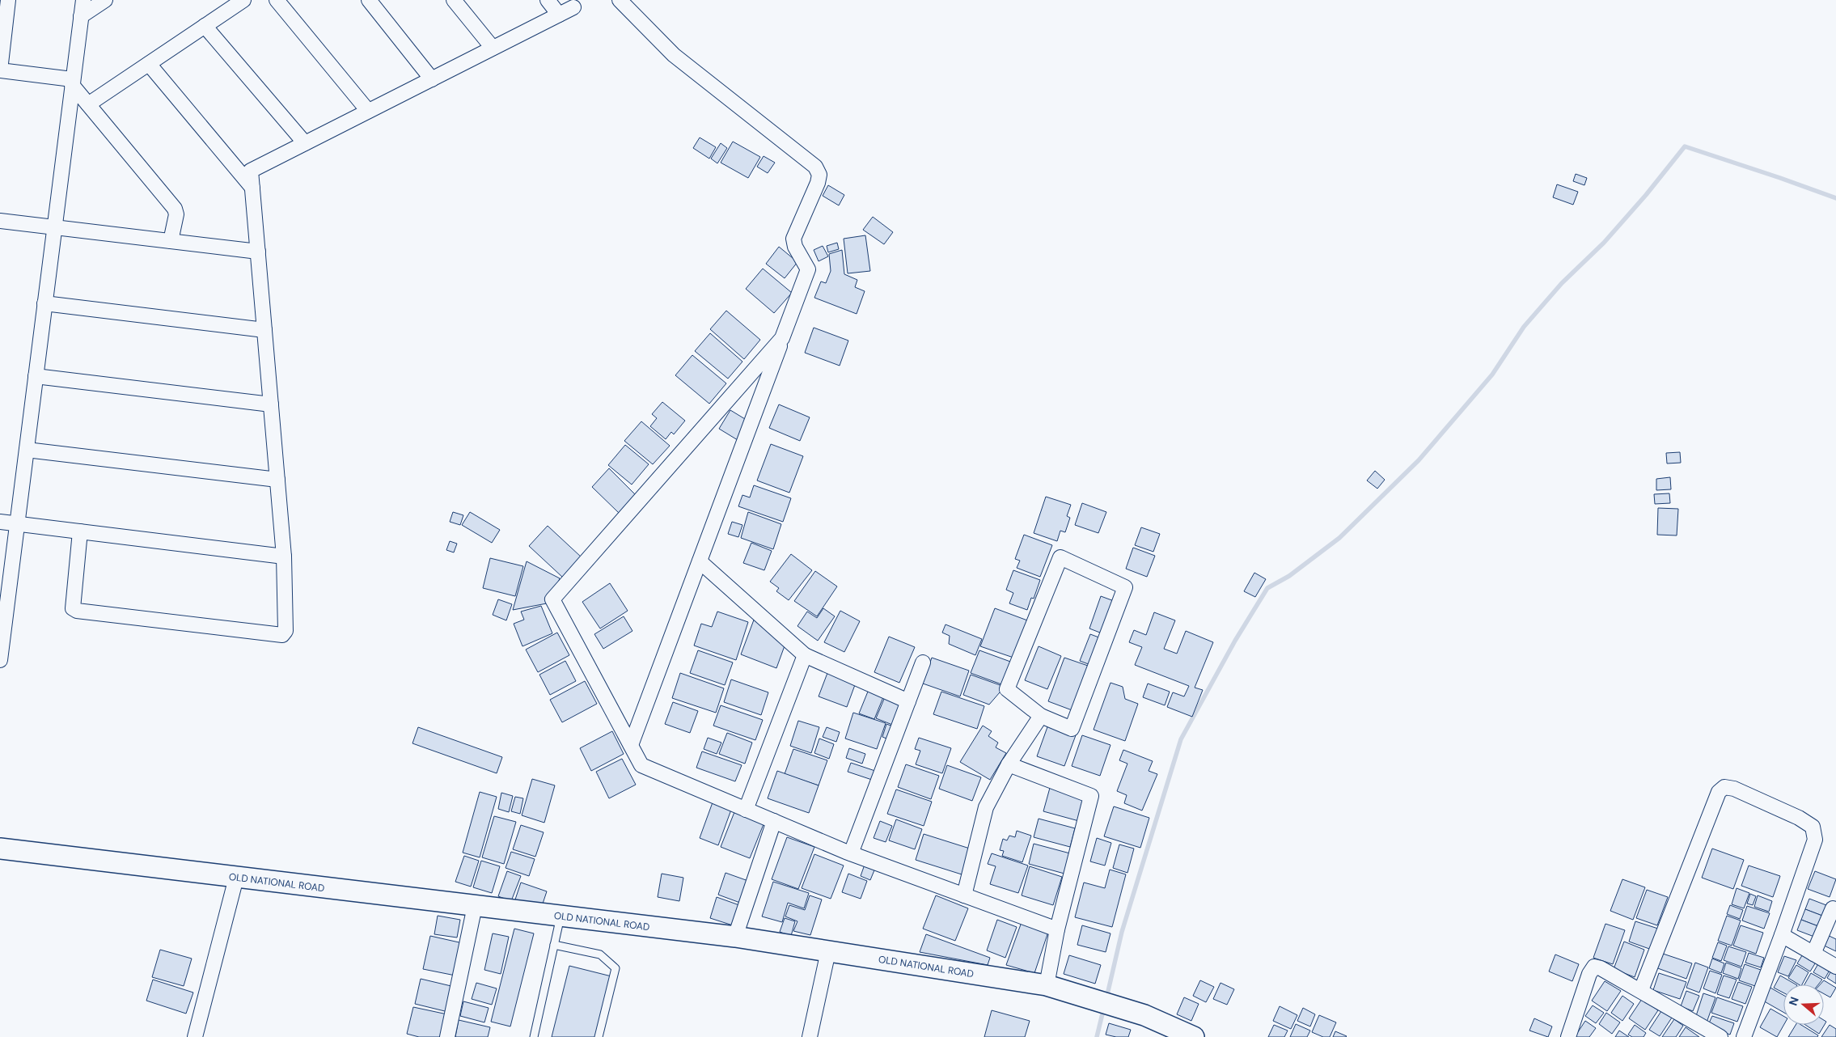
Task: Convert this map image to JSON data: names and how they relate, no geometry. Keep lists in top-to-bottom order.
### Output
{
  "streets": {
    "main road": ["OLD NATIONAL ROAD"]
  },
  "north": "left"
}
